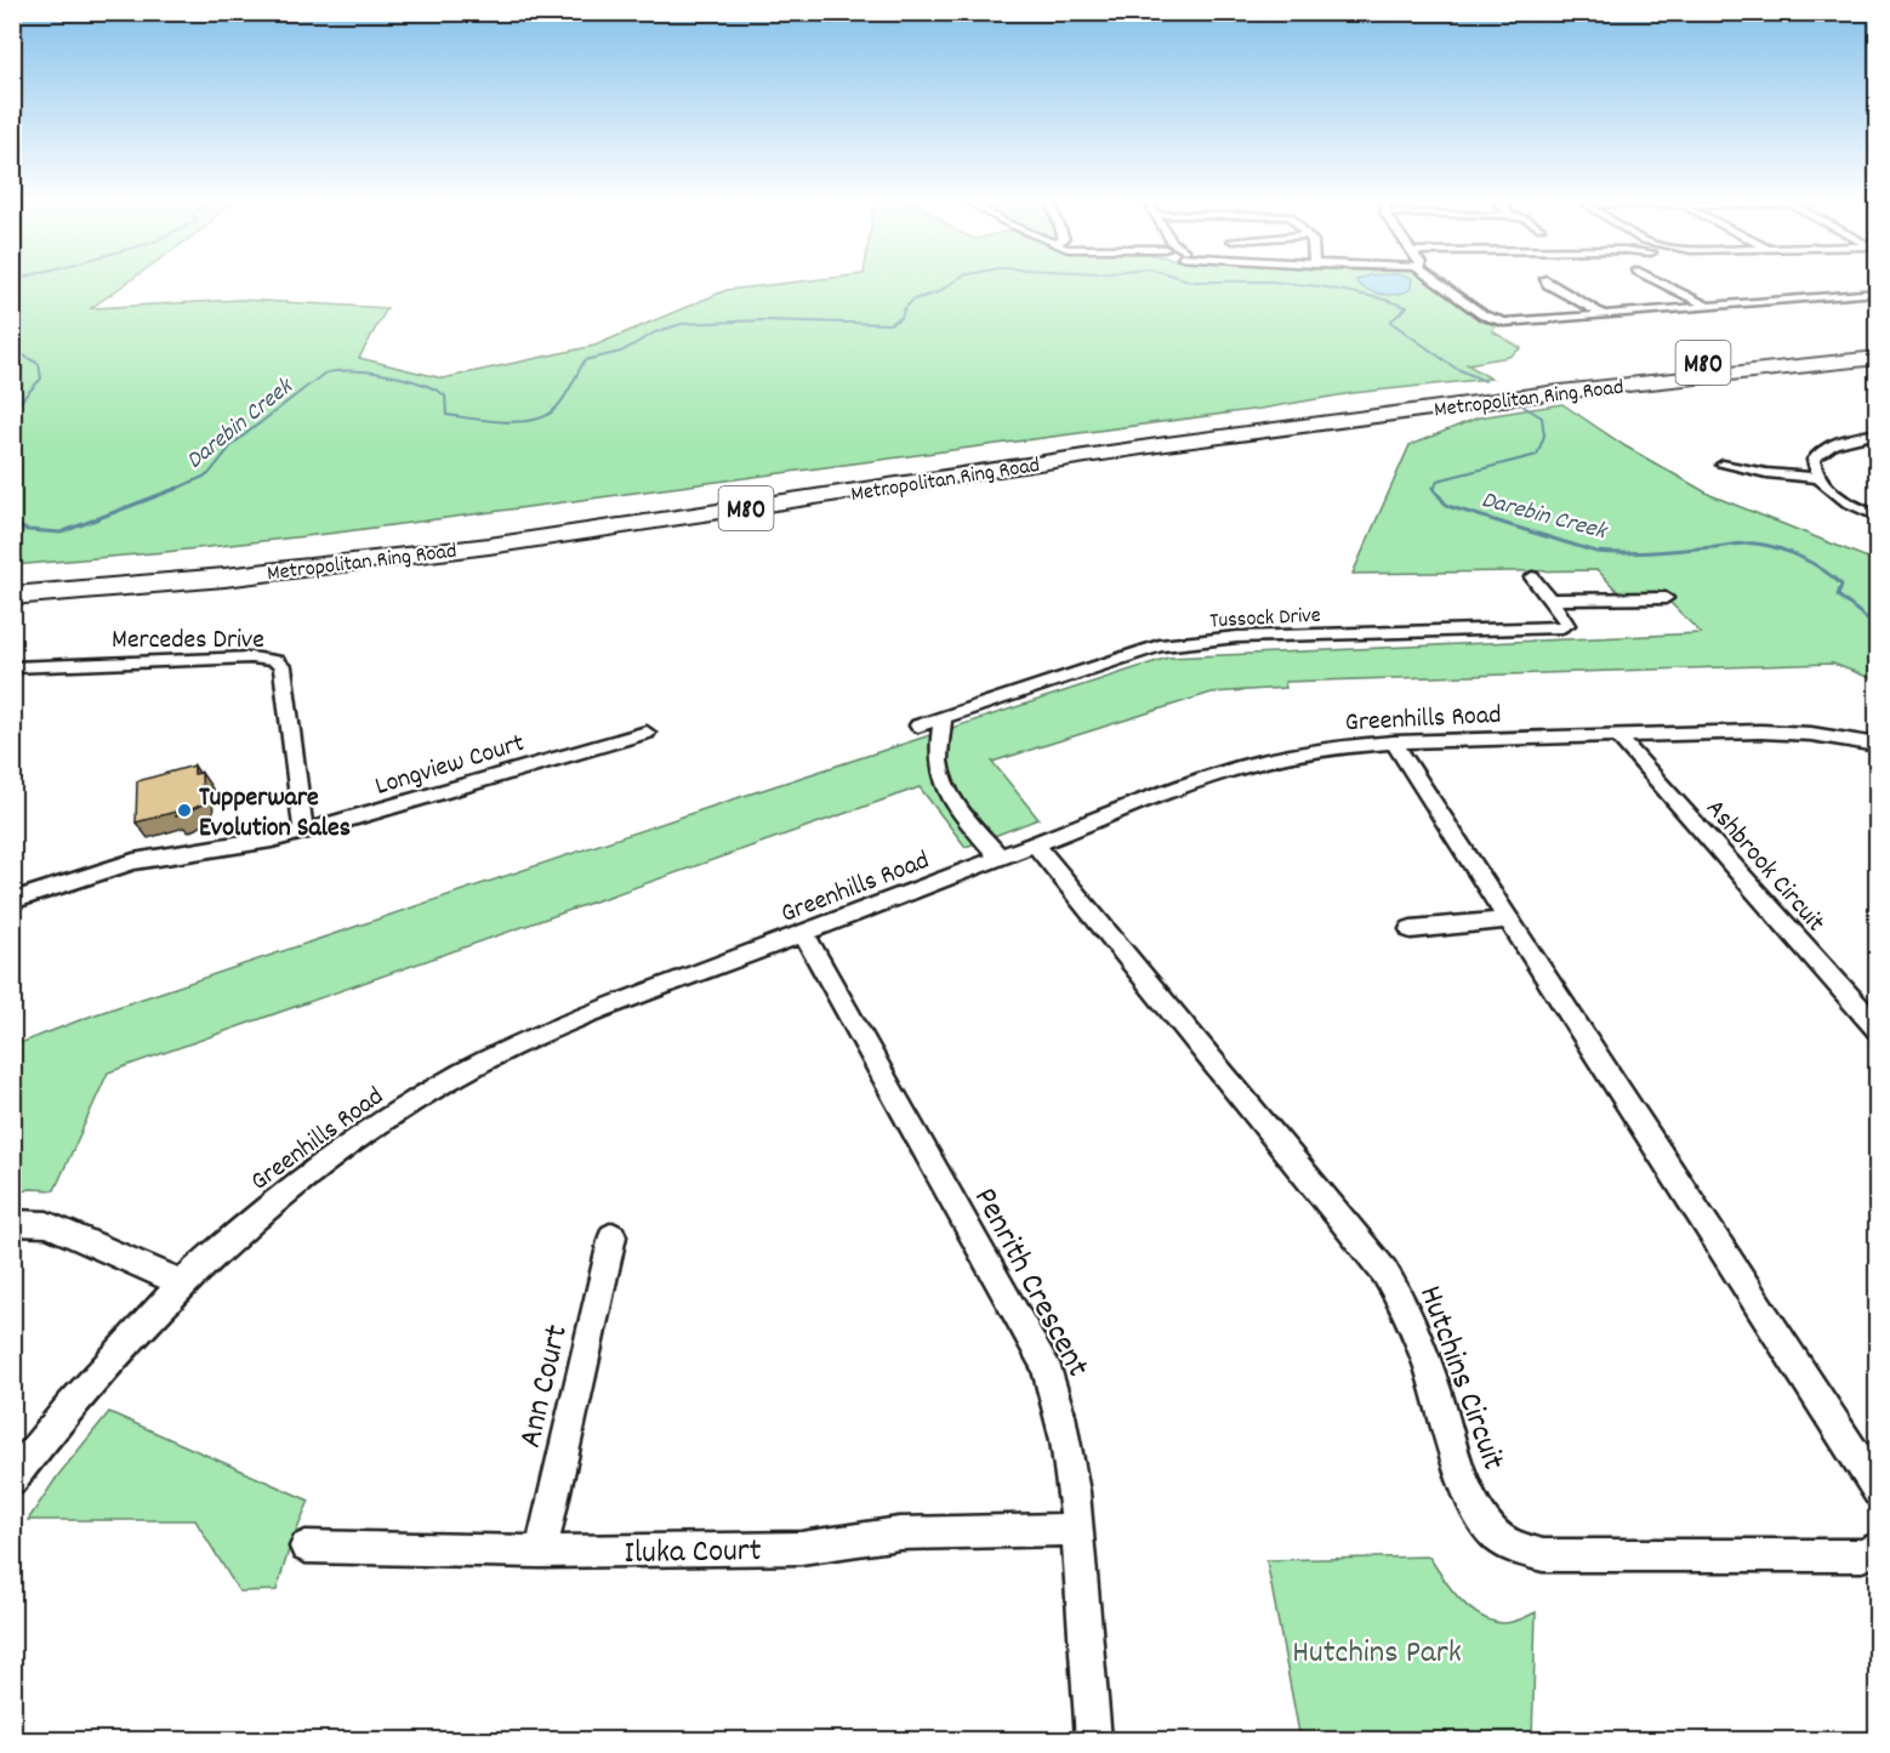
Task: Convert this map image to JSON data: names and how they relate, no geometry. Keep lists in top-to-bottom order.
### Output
{
  "streets": {
    "highway": ["M80", "Metropolitan Ring Road"],
    "street": [
      "Tussock Drive",
      "Mercedes Drive",
      "Greenhills Road",
      "Longview Court",
      "Ashbrook Circuit",
      "Penrith Crescent",
      "Hutchins Circuit",
      "Ann Court",
      "Iluka Court"
    ]
  },
  "crossings": [
    ["Mercedes Drive", "Longview Court"],
    ["Greenhills Road", "Ashbrook Circuit"],
    ["Greenhills Road", "Penrith Crescent"],
    ["Greenhills Road", "Hutchins Circuit"],
    ["Penrith Crescent", "Iluka Court"],
    ["Ann Court", "Iluka Court"]
  ],
  "water": ["Darebin Creek"],
  "parks": ["Hutchins Park"],
  "places": ["Tupperware Evolution Sales"]
}
